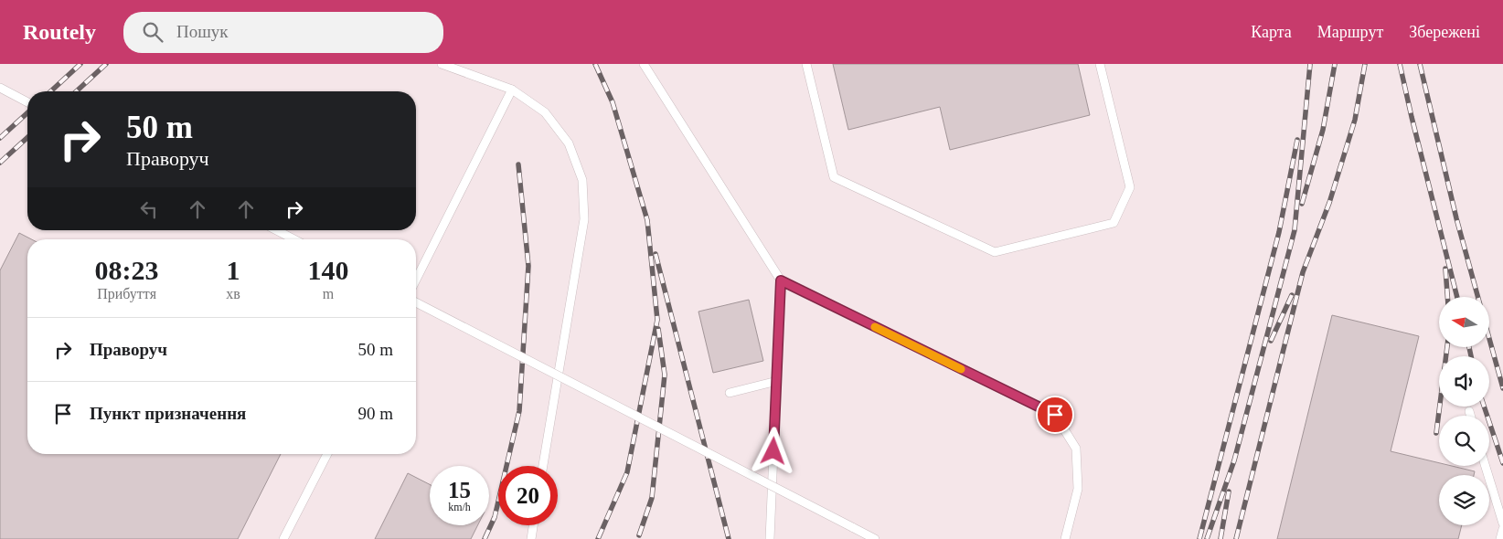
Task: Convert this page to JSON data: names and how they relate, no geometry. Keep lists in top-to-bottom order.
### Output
{
  "north": "left",
  "page": {
    "header": "Routely",
    "search": "Пошук",
    "nav": ["Карта", "Маршрут", "Збережені"],
    "turn": ["50 m", "Праворуч"],
    "eta": [
      "08:23",
      "Прибуття",
      "1",
      "хв",
      "140",
      "m"
    ],
    "list": [
      {
        "name": "Праворуч",
        "value": "50 m"
      },
      {
        "name": "Пункт призначення",
        "value": "90 m"
      }
    ],
    "speed": "15 km/h",
    "limit": "20"
  }
}
